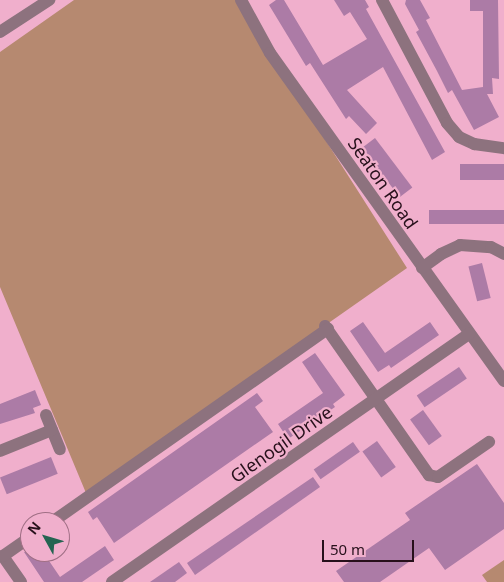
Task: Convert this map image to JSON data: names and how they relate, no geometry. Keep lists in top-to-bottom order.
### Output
{
  "streets": {
    "street": ["Seaton Road", "Glenogil Drive"]
  },
  "crossings": [
    ["Seaton Road", "Glenogil Drive"]
  ],
  "scale_bar": "50 m",
  "north": "top left"
}
